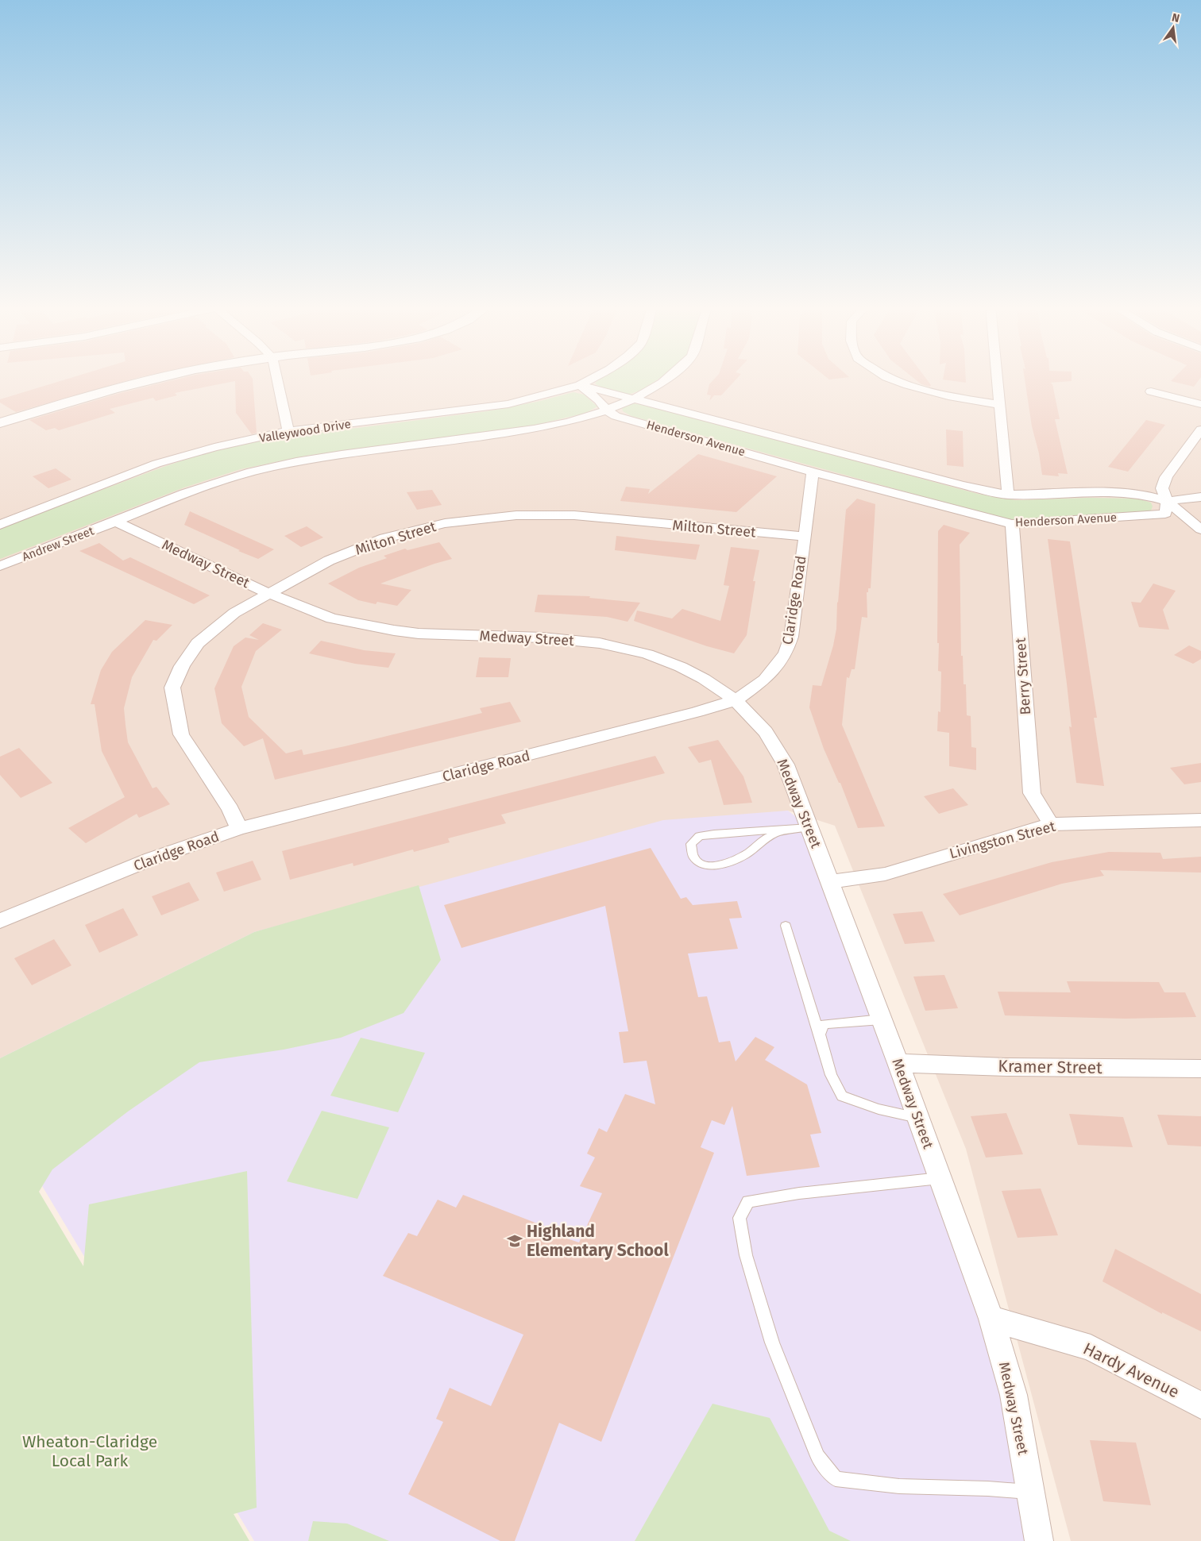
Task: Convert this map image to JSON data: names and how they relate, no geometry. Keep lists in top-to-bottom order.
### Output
{
  "streets": {
    "street": [
      "Valleywood Drive",
      "Henderson Avenue",
      "Milton Street",
      "Andrew Street",
      "Medway Street",
      "Claridge Road",
      "Berry Street",
      "Livingston Street",
      "Kramer Street",
      "Hardy Avenue"
    ]
  },
  "crossings": [
    ["Valleywood Drive", "Henderson Avenue"],
    ["Valleywood Drive", "Andrew Street"],
    ["Valleywood Drive", "Medway Street"],
    ["Henderson Avenue", "Claridge Road"],
    ["Henderson Avenue", "Berry Street"],
    ["Milton Street", "Medway Street"],
    ["Milton Street", "Claridge Road"],
    ["Andrew Street", "Medway Street"],
    ["Medway Street", "Claridge Road"],
    ["Medway Street", "Livingston Street"],
    ["Medway Street", "Kramer Street"],
    ["Medway Street", "Hardy Avenue"],
    ["Berry Street", "Livingston Street"]
  ],
  "parks": ["Wheaton-Claridge Local Park"],
  "places": {
    "school or university": ["Highland Elementary School"]
  },
  "north": "top"
}
